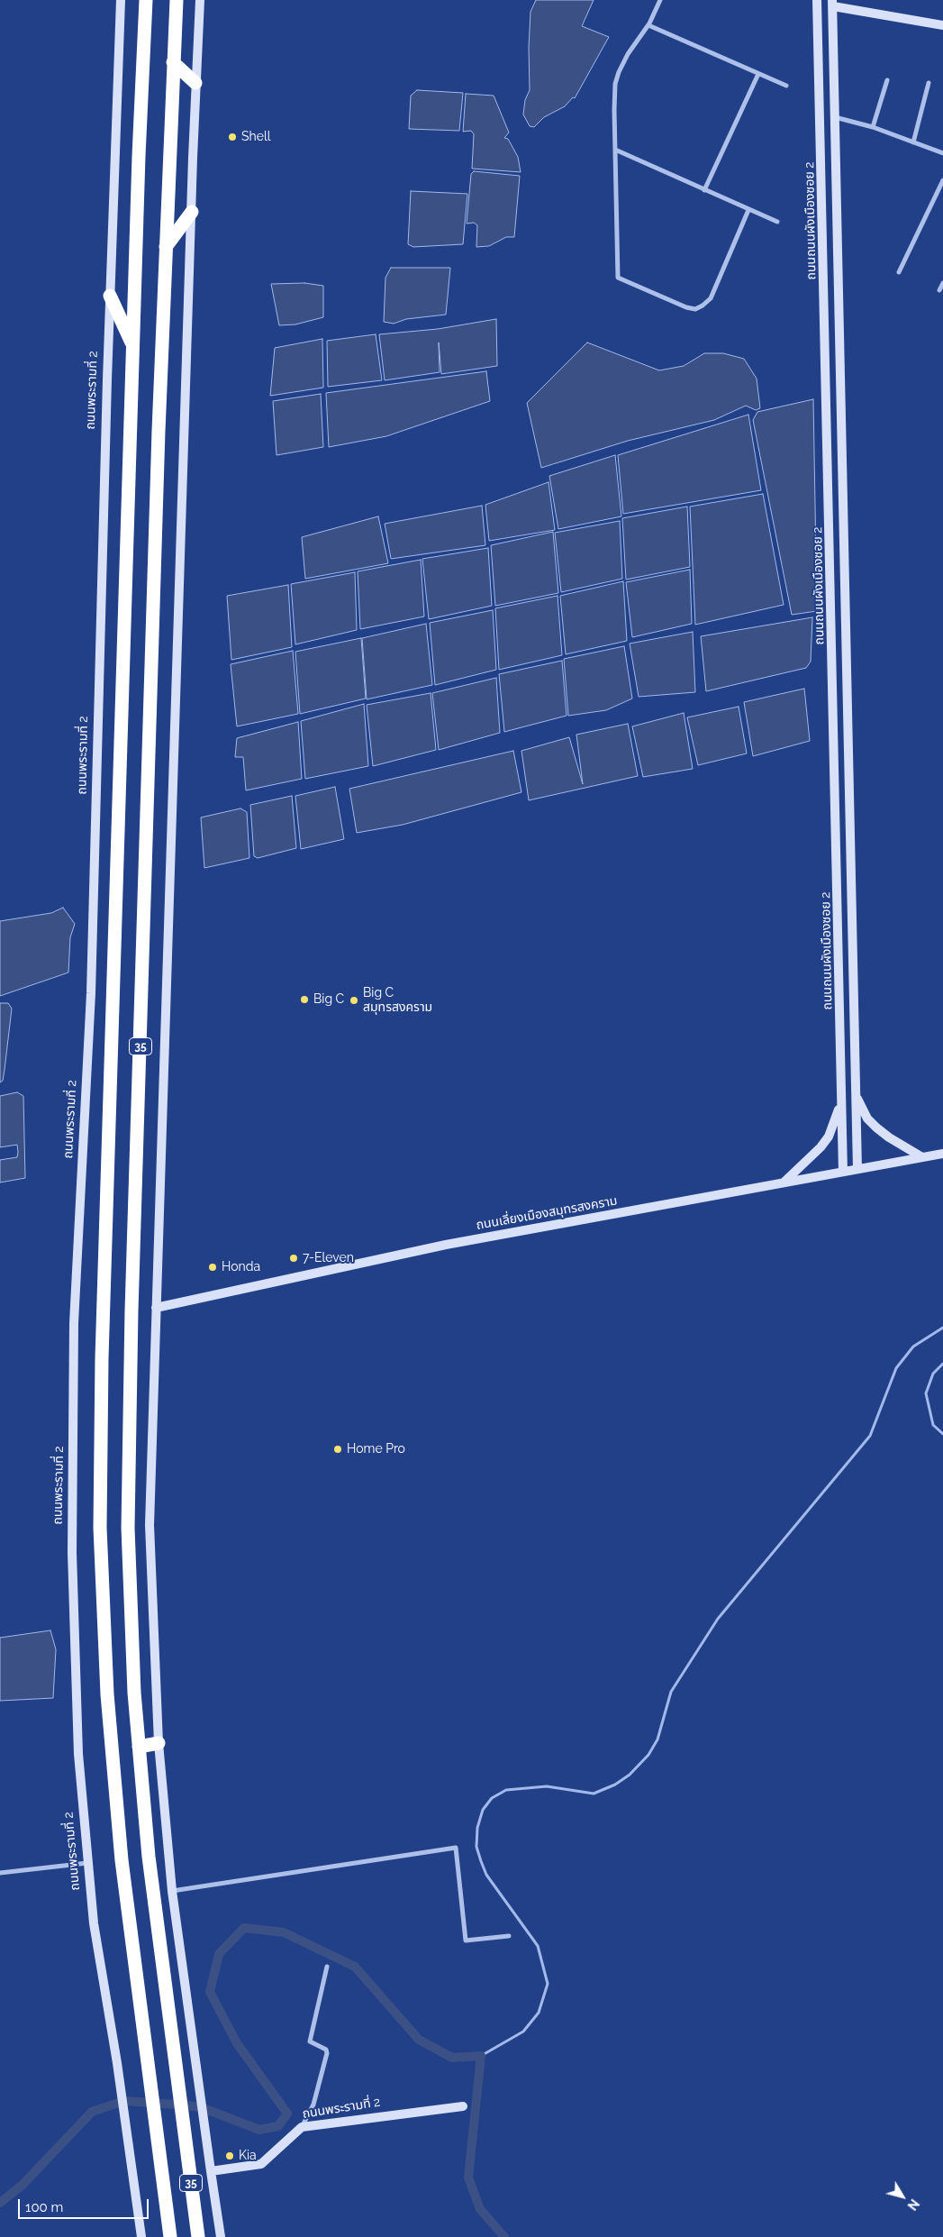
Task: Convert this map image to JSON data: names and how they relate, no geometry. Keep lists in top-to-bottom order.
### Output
{
  "streets": {
    "highway": ["35"],
    "main road": ["ถนนถนนผังเมืองซอย 2", "ถนนพระรามที่ 2", "ถนนเลี่ยงเมืองสมุทรสงคราม"]
  },
  "crossings": [
    ["ถนนถนนผังเมืองซอย 2", "ถนนเลี่ยงเมืองสมุทรสงคราม"],
    ["ถนนพระรามที่ 2", "35"],
    ["35", "ถนนเลี่ยงเมืองสมุทรสงคราม"]
  ],
  "places": [
    "Shell",
    "Big C",
    "Big C สมุทรสงคราม",
    "7-Eleven",
    "Honda",
    "Home Pro",
    "Kia"
  ],
  "scale_bar": "100 m",
  "north": "bottom right"
}
